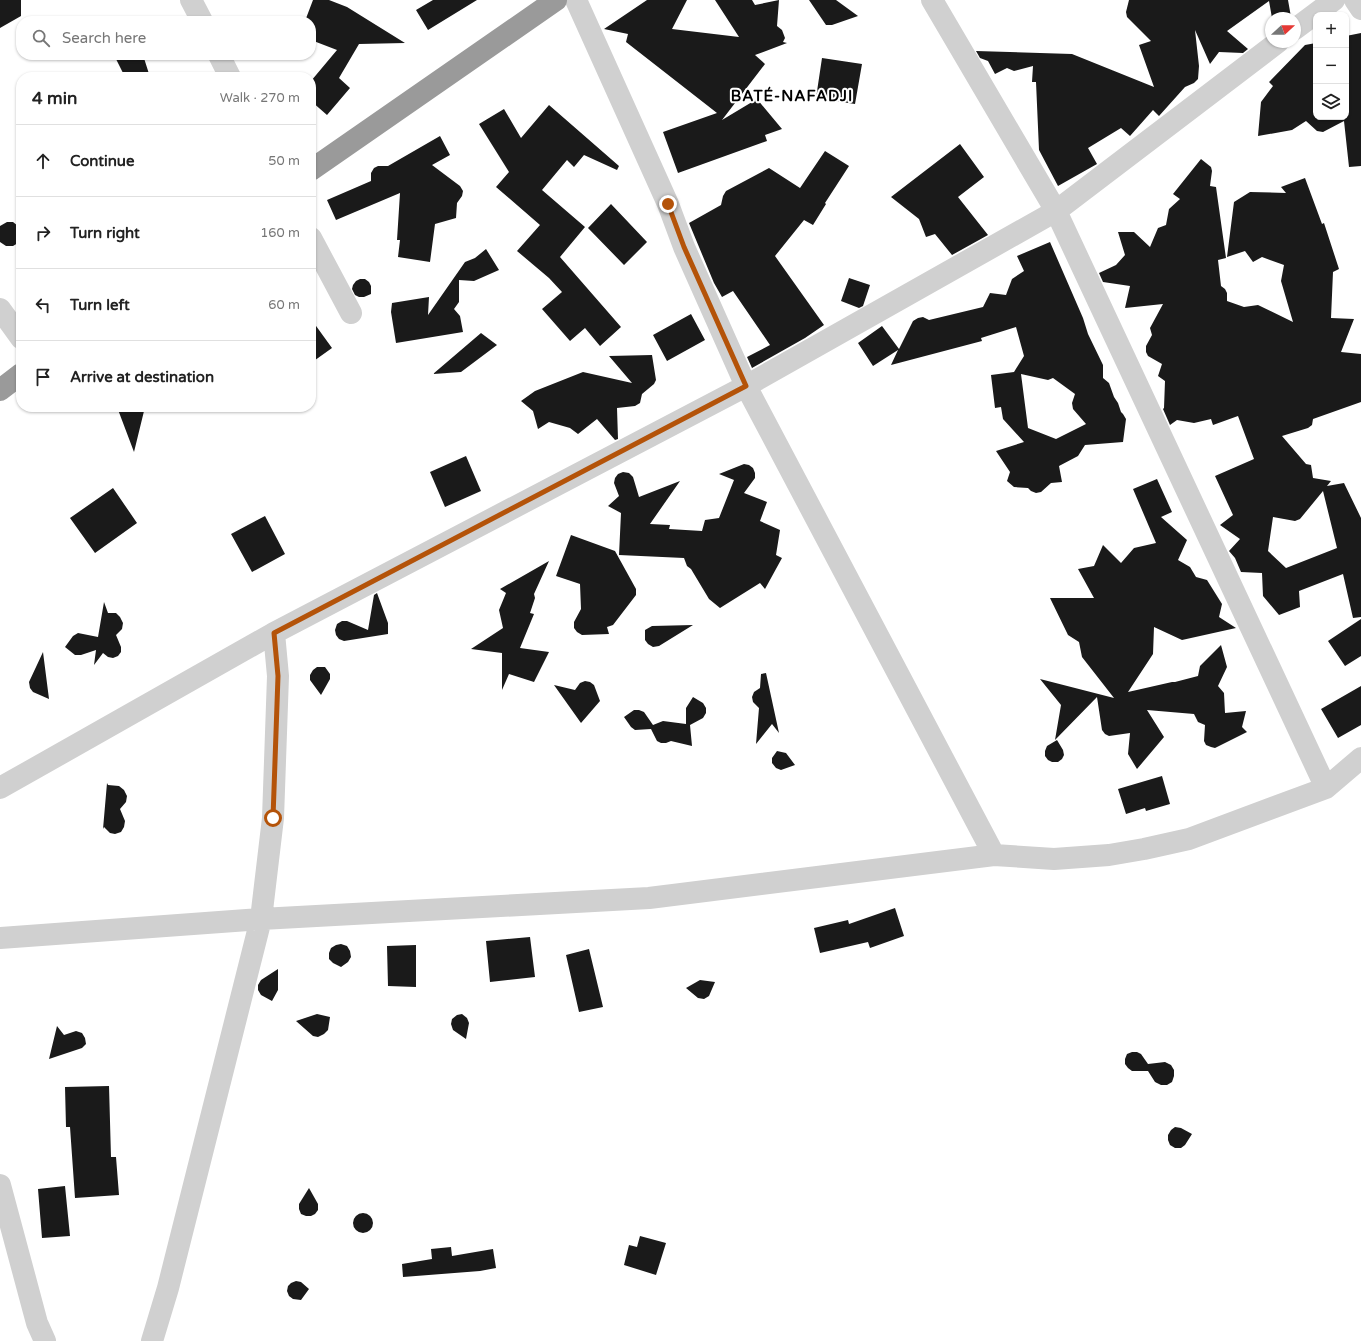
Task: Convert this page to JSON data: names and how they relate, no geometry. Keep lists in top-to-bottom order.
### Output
{
  "districts": ["BATÉ-NAFADJI"],
  "north": "right",
  "page": {
    "map_buttons": ["+", "−"],
    "search": "Search here",
    "heading": ["4 min", "Walk · 270 m"],
    "list": [
      ["Continue", "50 m"],
      ["Turn right", "160 m"],
      ["Turn left", "60 m"],
      "Arrive at destination"
    ]
  }
}
